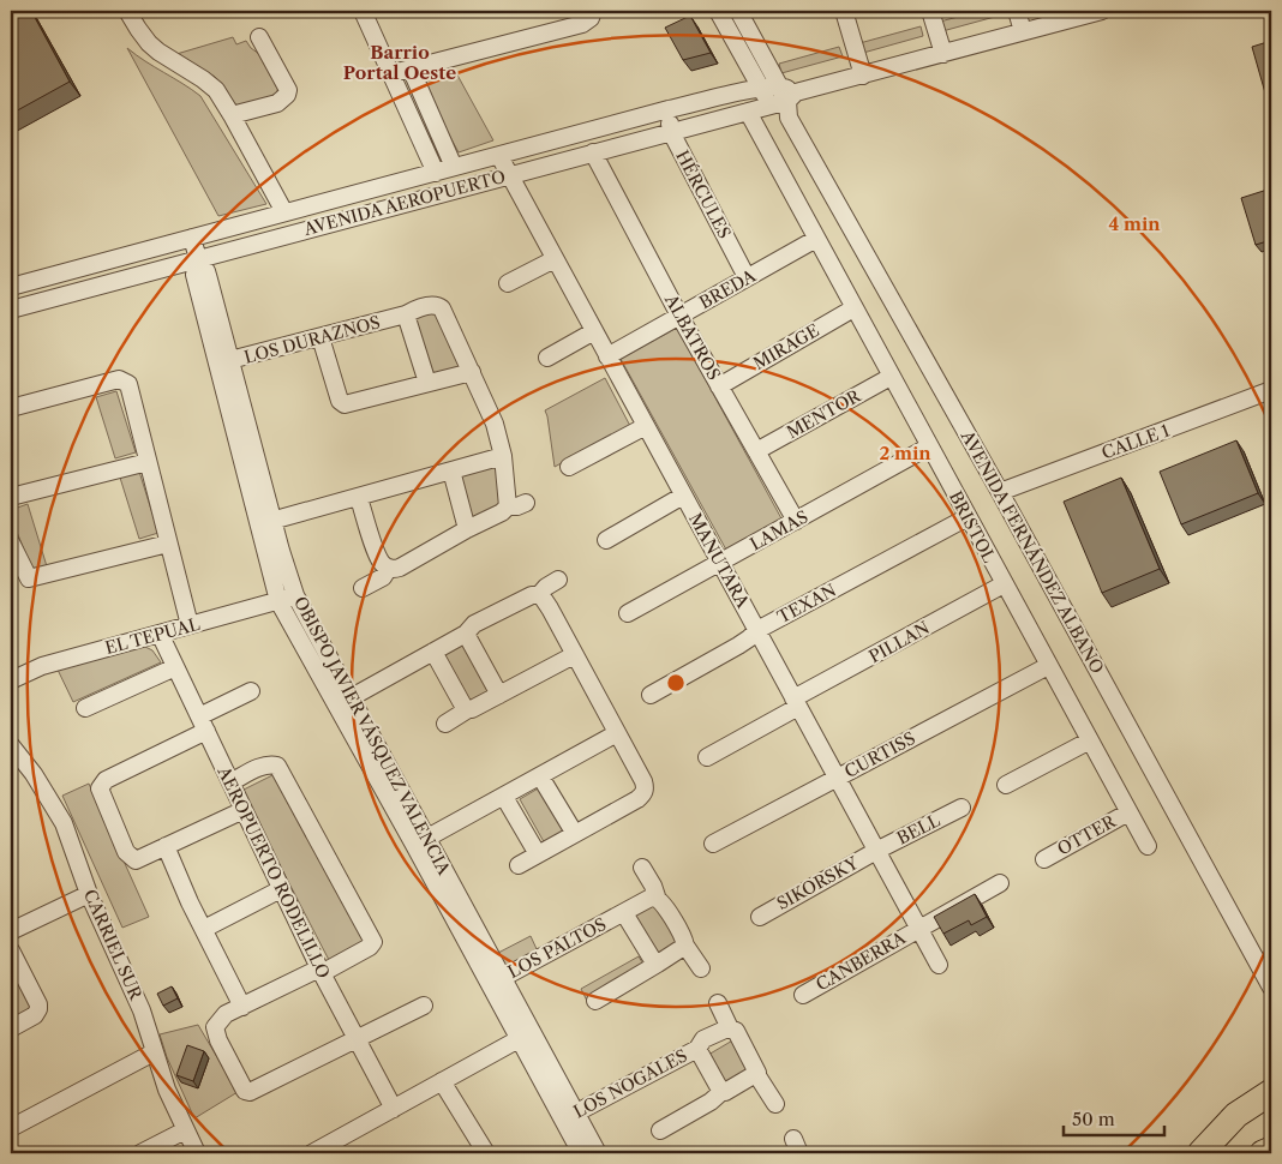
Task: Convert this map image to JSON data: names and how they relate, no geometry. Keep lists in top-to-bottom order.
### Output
{
  "streets": {
    "street": [
      "HÉRCULES",
      "AVENIDA AEROPUERTO",
      "BREDA",
      "ALBATROS",
      "LOS DURAZNOS",
      "MIRAGE",
      "MENTOR",
      "CALLE 1",
      "BRISTOL",
      "LAMAS",
      "AVENIDA FERNÁNDEZ ALBANO",
      "MANUTARA",
      "TEXAN",
      "EL TEPUAL",
      "PILLAN",
      "OBISPO JAVIER VÁSQUEZ VALENCIA",
      "CURTISS",
      "BELL",
      "OTTER",
      "AEROPUERTO RODELILLO",
      "SIKORSKY",
      "CARRIEL SUR",
      "LOS PALTOS",
      "CANBERRA",
      "LOS NOGALES"
    ]
  },
  "crossings": [
    ["HÉRCULES", "AVENIDA AEROPUERTO"],
    ["HÉRCULES", "BREDA"],
    ["AVENIDA AEROPUERTO", "ALBATROS"],
    ["AVENIDA AEROPUERTO", "BRISTOL"],
    ["AVENIDA AEROPUERTO", "AVENIDA FERNÁNDEZ ALBANO"],
    ["AVENIDA AEROPUERTO", "MANUTARA"],
    ["AVENIDA AEROPUERTO", "OBISPO JAVIER VÁSQUEZ VALENCIA"],
    ["BREDA", "ALBATROS"],
    ["BREDA", "BRISTOL"],
    ["BREDA", "MANUTARA"],
    ["ALBATROS", "MIRAGE"],
    ["ALBATROS", "MENTOR"],
    ["ALBATROS", "LAMAS"],
    ["LOS DURAZNOS", "OBISPO JAVIER VÁSQUEZ VALENCIA"],
    ["MIRAGE", "BRISTOL"],
    ["MENTOR", "BRISTOL"],
    ["CALLE 1", "AVENIDA FERNÁNDEZ ALBANO"],
    ["BRISTOL", "LAMAS"],
    ["BRISTOL", "TEXAN"],
    ["BRISTOL", "PILLAN"],
    ["BRISTOL", "CURTISS"],
    ["BRISTOL", "OTTER"],
    ["LAMAS", "MANUTARA"],
    ["MANUTARA", "TEXAN"],
    ["MANUTARA", "PILLAN"],
    ["MANUTARA", "CURTISS"],
    ["MANUTARA", "BELL"],
    ["MANUTARA", "SIKORSKY"],
    ["MANUTARA", "CANBERRA"],
    ["EL TEPUAL", "OBISPO JAVIER VÁSQUEZ VALENCIA"],
    ["EL TEPUAL", "AEROPUERTO RODELILLO"],
    ["OBISPO JAVIER VÁSQUEZ VALENCIA", "LOS PALTOS"],
    ["OBISPO JAVIER VÁSQUEZ VALENCIA", "LOS NOGALES"],
    ["BELL", "SIKORSKY"]
  ],
  "districts": ["Barrio Portal Oeste"],
  "scale_bar": "50 m",
  "rings": ["4 min", "2 min"]
}
